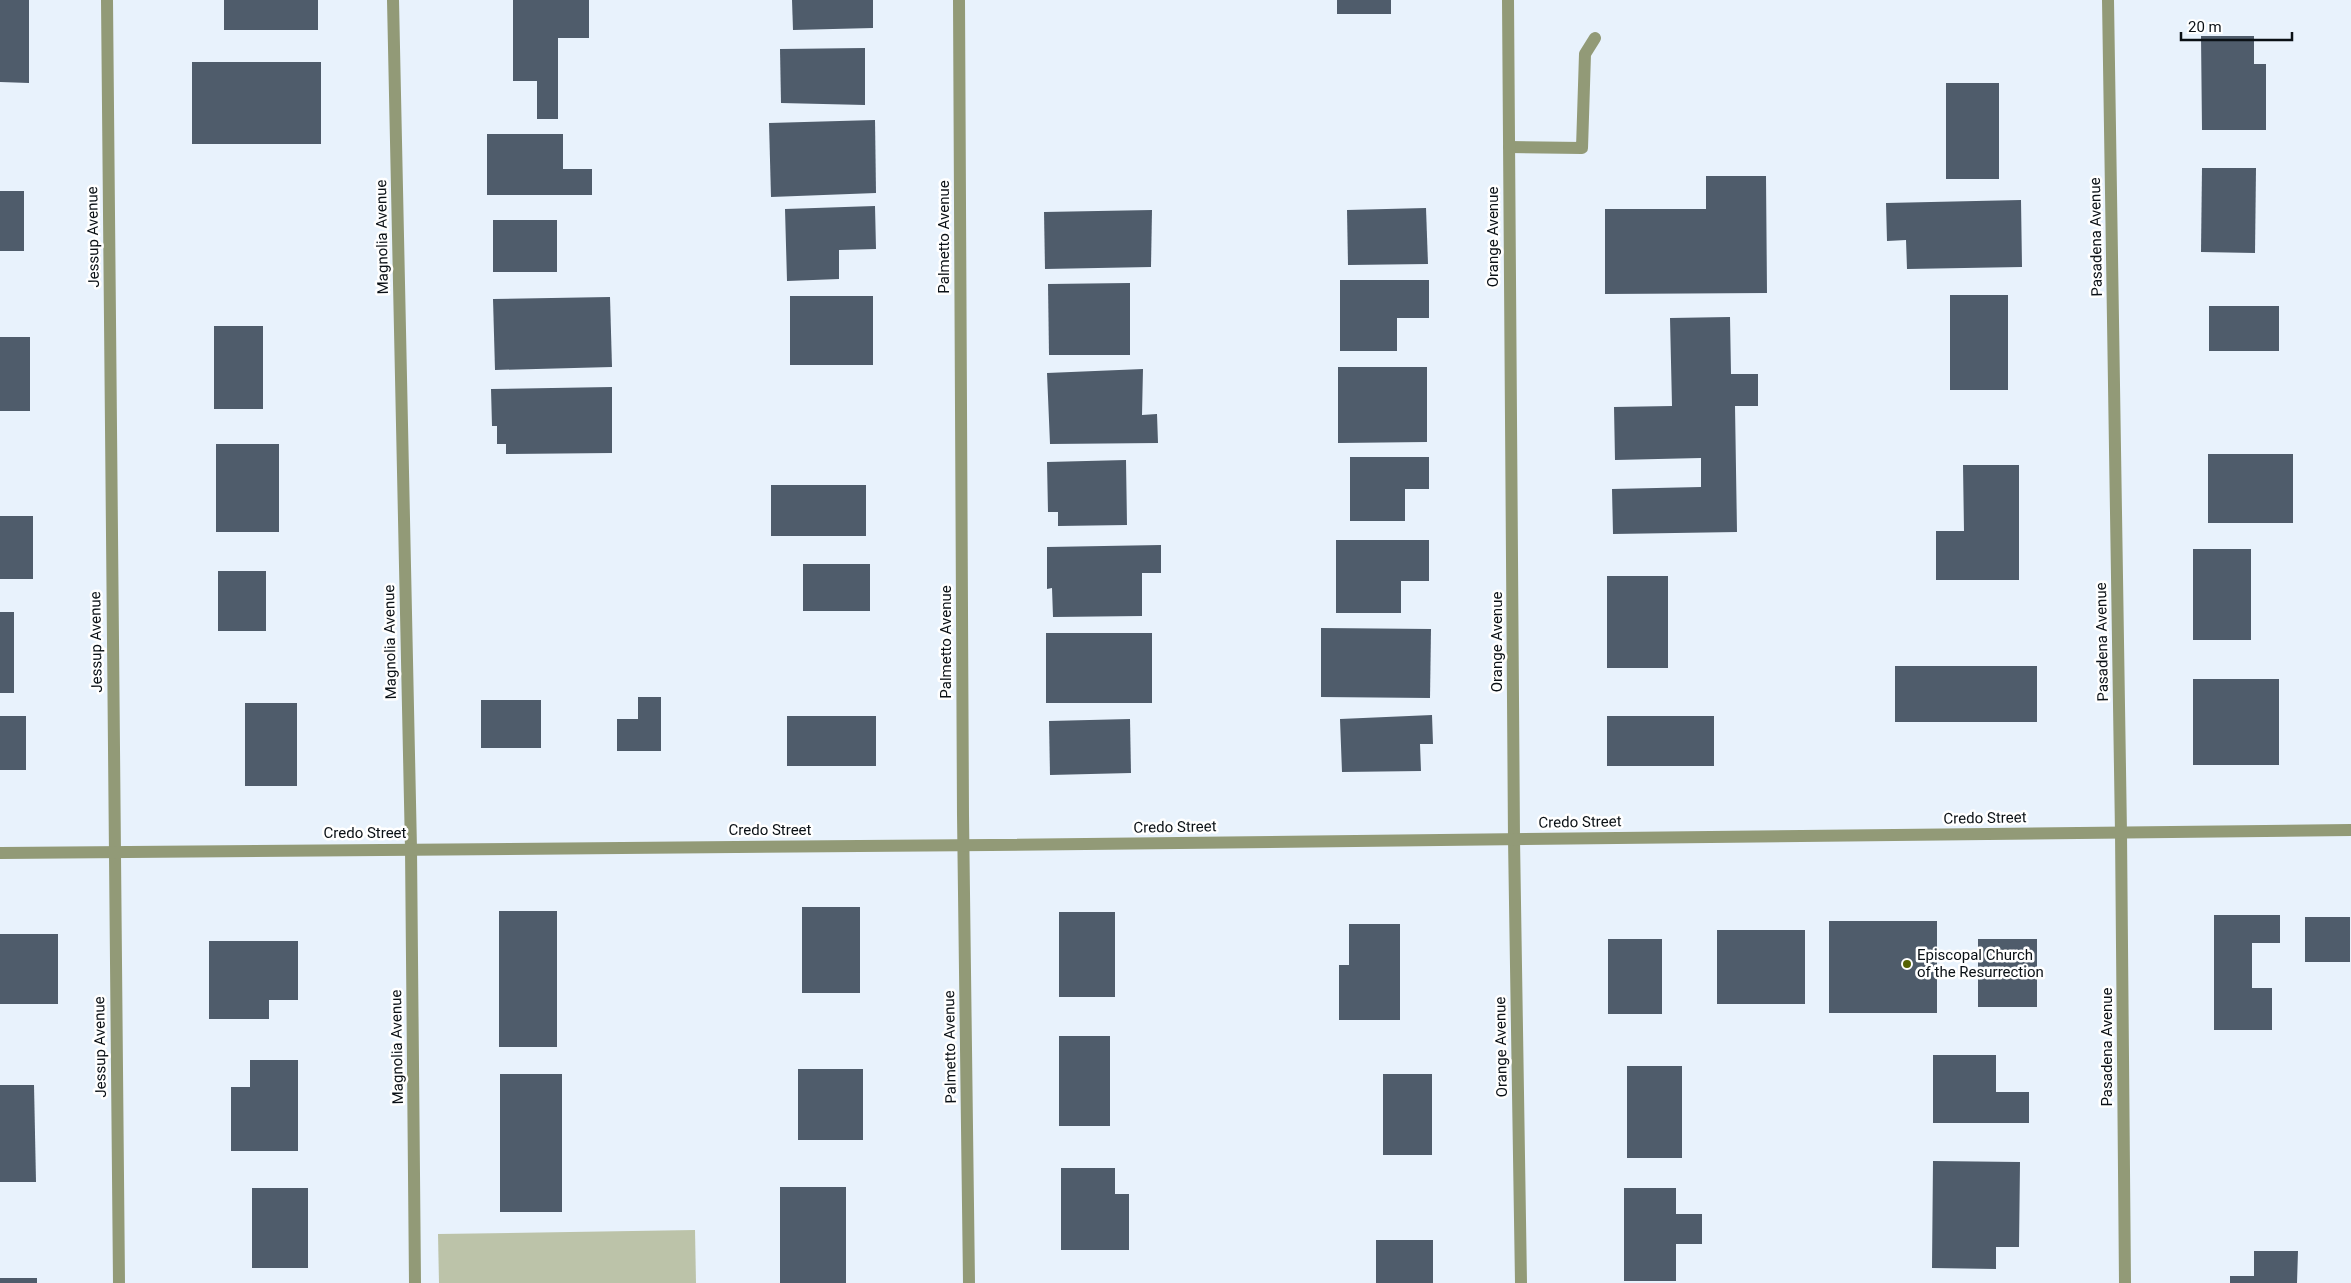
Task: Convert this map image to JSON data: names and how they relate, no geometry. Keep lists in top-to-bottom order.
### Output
{
  "streets": {
    "street": [
      "Jessup Avenue",
      "Magnolia Avenue",
      "Palmetto Avenue",
      "Orange Avenue",
      "Pasadena Avenue",
      "Credo Street"
    ]
  },
  "crossings": [
    ["Jessup Avenue", "Credo Street"],
    ["Magnolia Avenue", "Credo Street"],
    ["Palmetto Avenue", "Credo Street"],
    ["Orange Avenue", "Credo Street"],
    ["Pasadena Avenue", "Credo Street"]
  ],
  "places": ["Episcopal Church of the Resurrection"],
  "scale_bar": "20 m"
}
